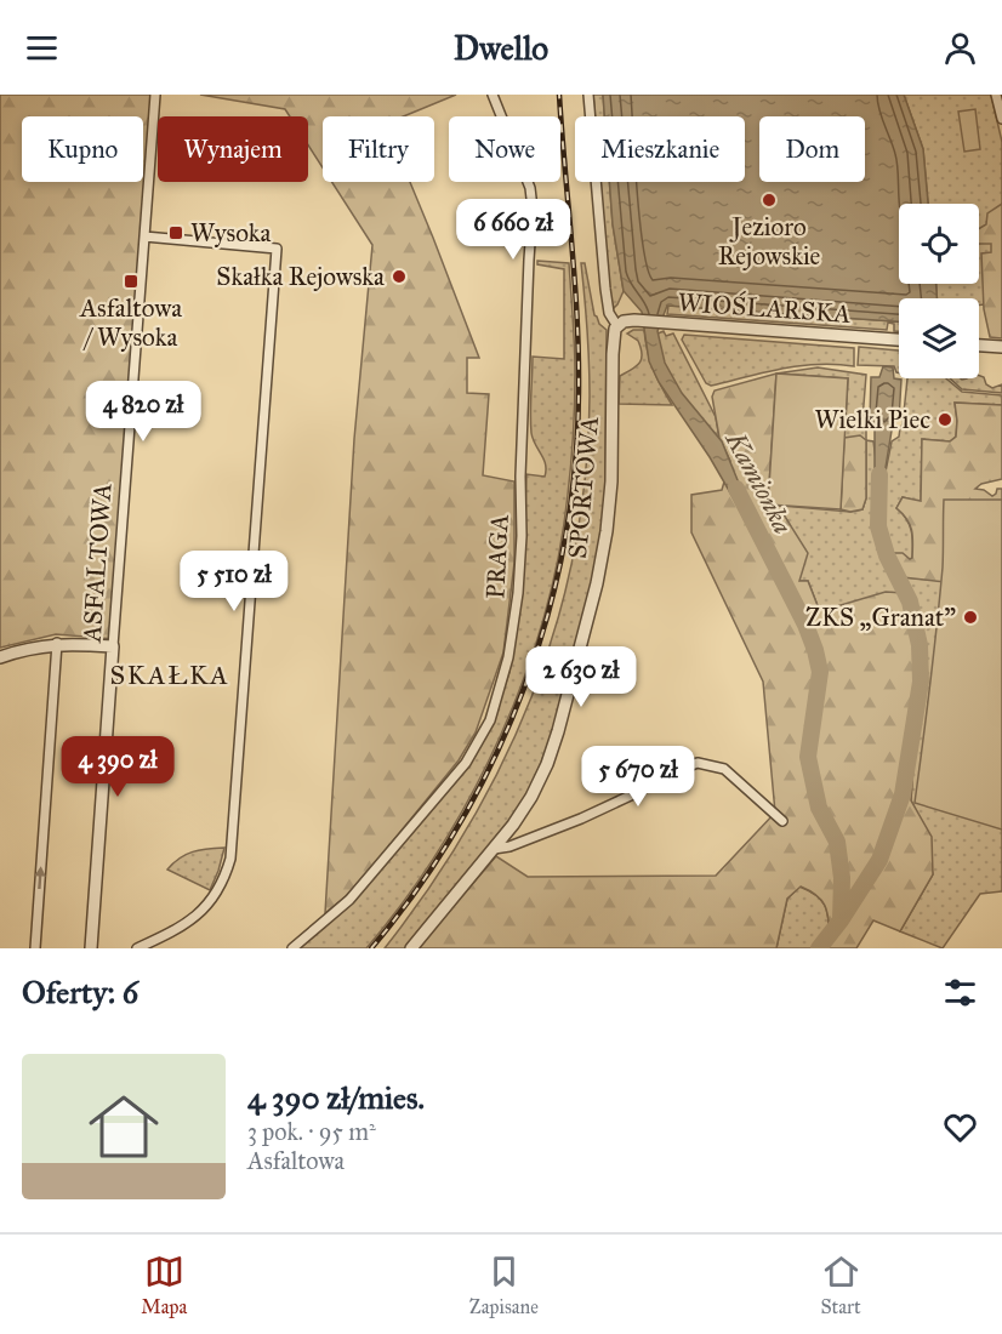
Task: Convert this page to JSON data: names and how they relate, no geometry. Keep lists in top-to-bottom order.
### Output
{
  "streets": {
    "street": [
      "WIOŚLARSKA",
      "SPORTOWA",
      "PRAGA",
      "ASFALTOWA"
    ]
  },
  "crossings": [
    ["WIOŚLARSKA", "SPORTOWA"]
  ],
  "districts": ["SKAŁKA"],
  "water": ["Kamionka"],
  "places": {
    "other": [
      "Jezioro Rejowskie",
      "Skałka Rejowska",
      "Wielki Piec",
      "ZKS „Granat”"
    ],
    "transit": ["Wysoka", "Asfaltowa / Wysoka"]
  },
  "page": {
    "header": "Dwello",
    "chip": [
      "Kupno",
      "Wynajem",
      "Filtry",
      "Nowe",
      "Mieszkanie",
      "Dom"
    ],
    "price": [
      "6 660 zł",
      "4 820 zł",
      "5 510 zł",
      "2 630 zł",
      "4 390 zł",
      "5 670 zł"
    ],
    "heading": "Oferty: 6",
    "list": [
      {
        "name": "4 390 zł/mies.",
        "note": "3 pok. · 95 m² · Asfaltowa"
      }
    ],
    "tabs": ["Mapa", "Zapisane", "Start"]
  }
}
